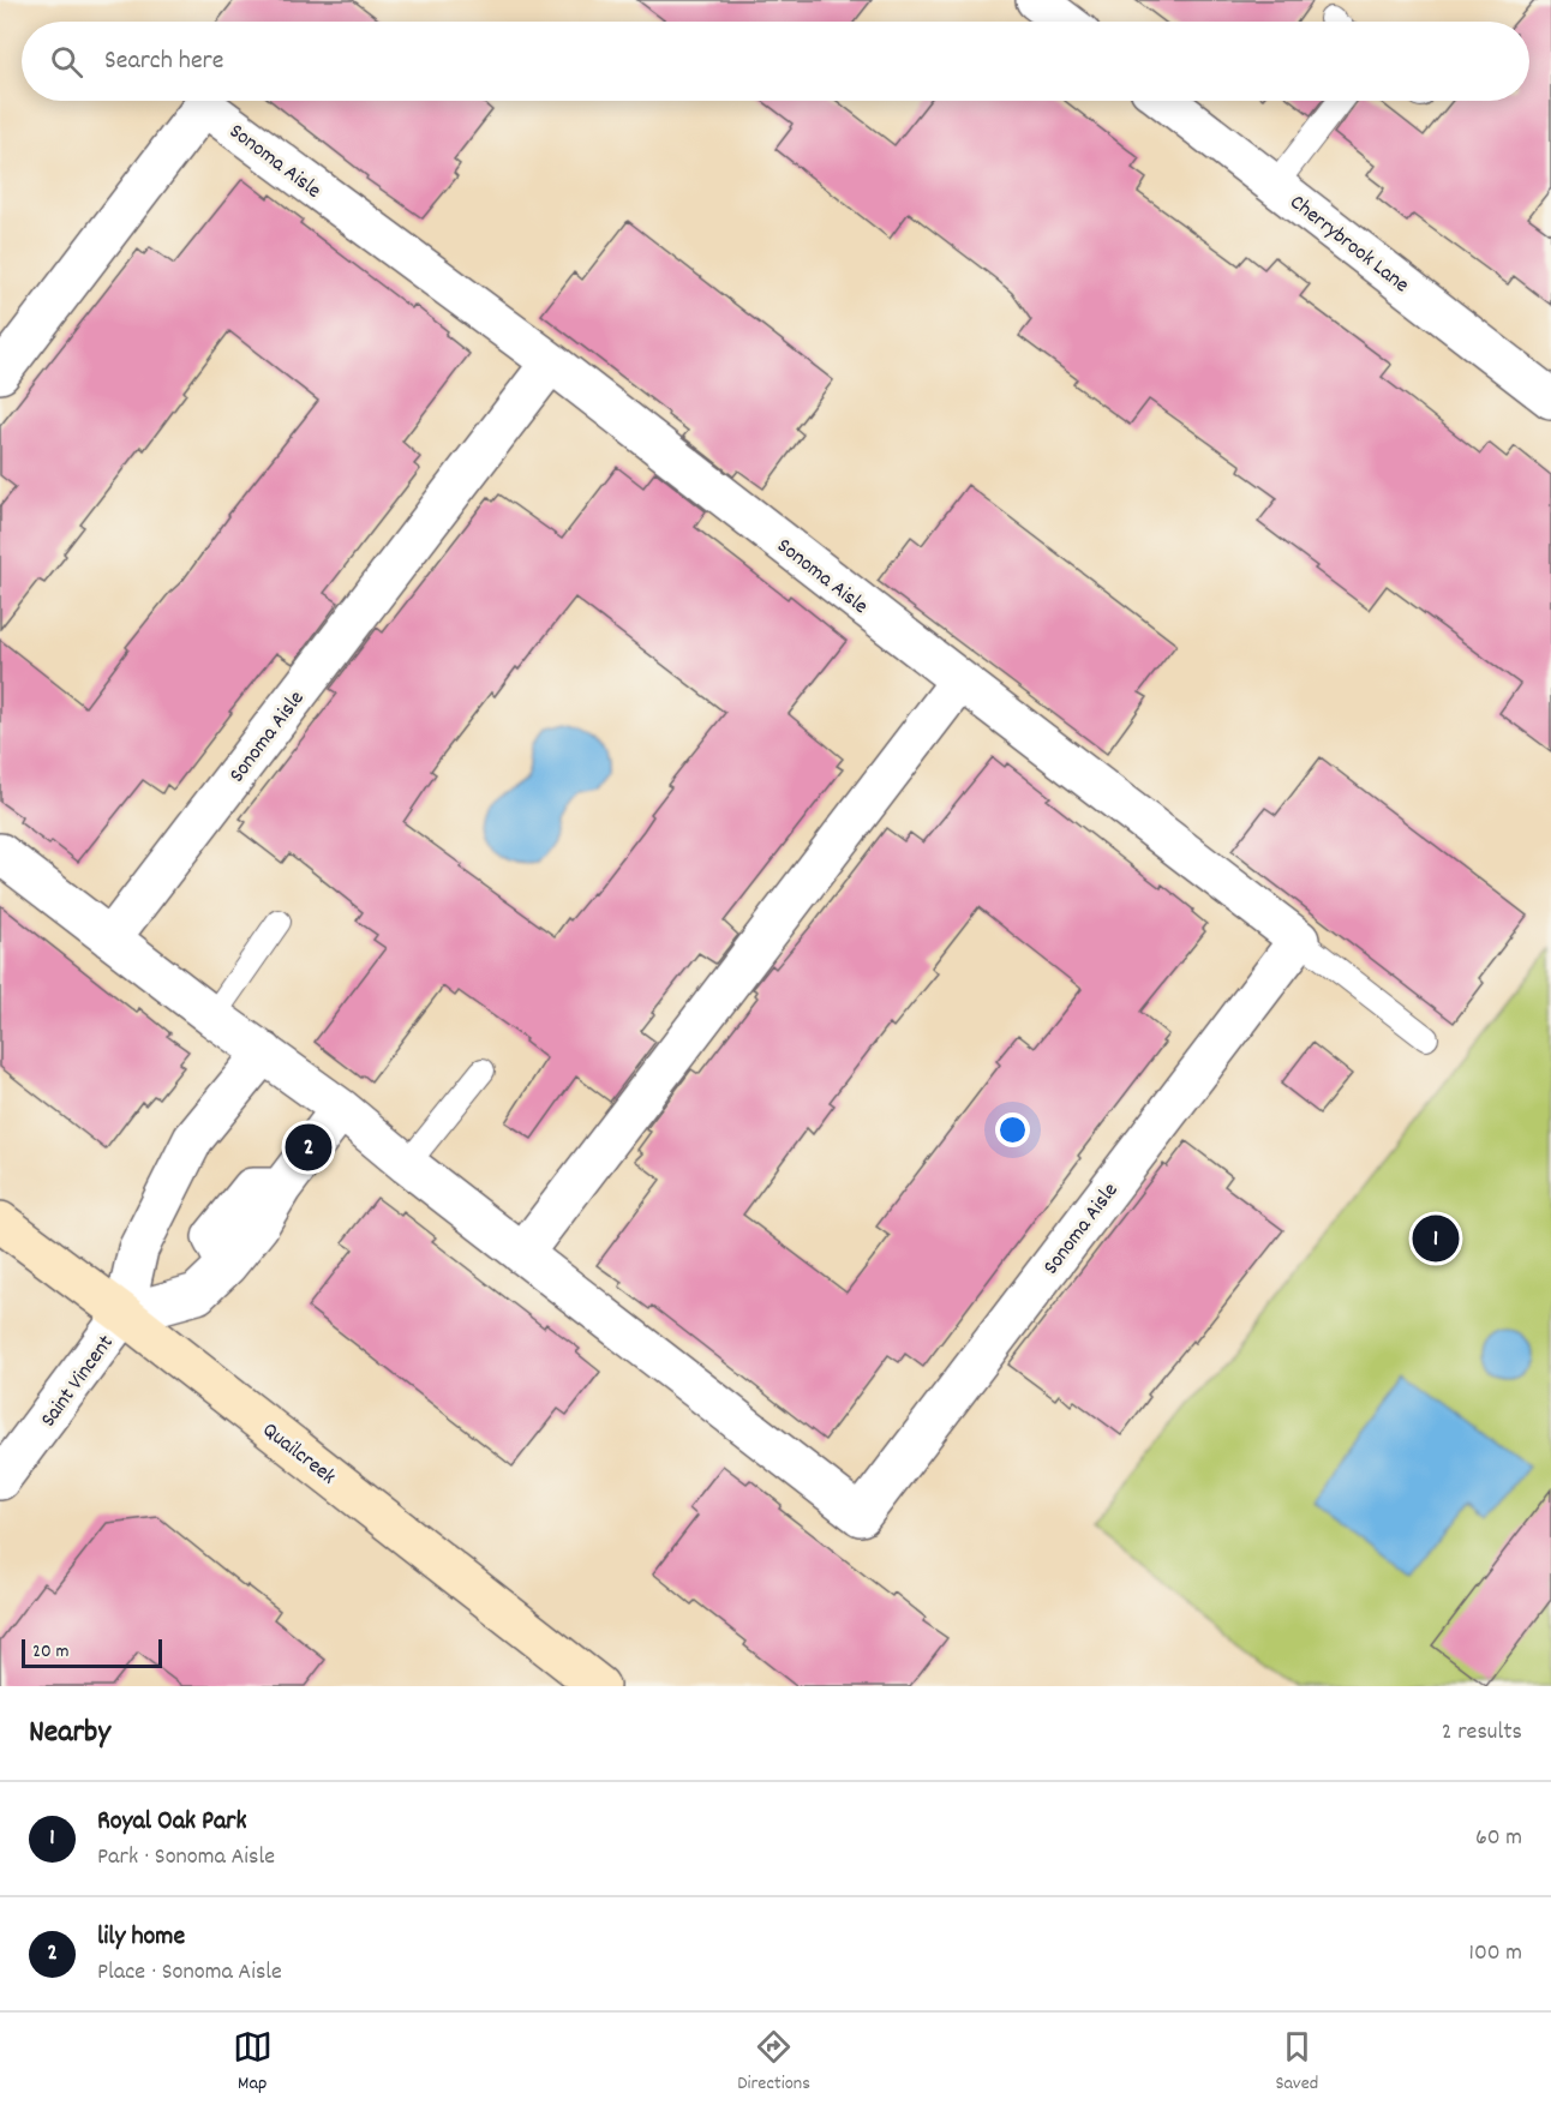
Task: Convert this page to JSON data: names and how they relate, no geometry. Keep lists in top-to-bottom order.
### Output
{
  "streets": {
    "street": [
      "Sonoma Aisle",
      "Cherrybrook Lane",
      "Saint Vincent",
      "Quailcreek"
    ]
  },
  "crossings": [
    ["Saint Vincent", "Quailcreek"]
  ],
  "scale_bar": "20 m",
  "page": {
    "search": "Search here",
    "pins": ["2", "1"],
    "scale": "20 m",
    "heading": ["Nearby", "2 results"],
    "list": [
      {
        "mark": "1",
        "name": "Royal Oak Park",
        "note": "Park · Sonoma Aisle",
        "value": "60 m"
      },
      {
        "mark": "2",
        "name": "lily home",
        "note": "Place · Sonoma Aisle",
        "value": "100 m"
      }
    ],
    "nav": ["Map", "Directions", "Saved"]
  }
}
